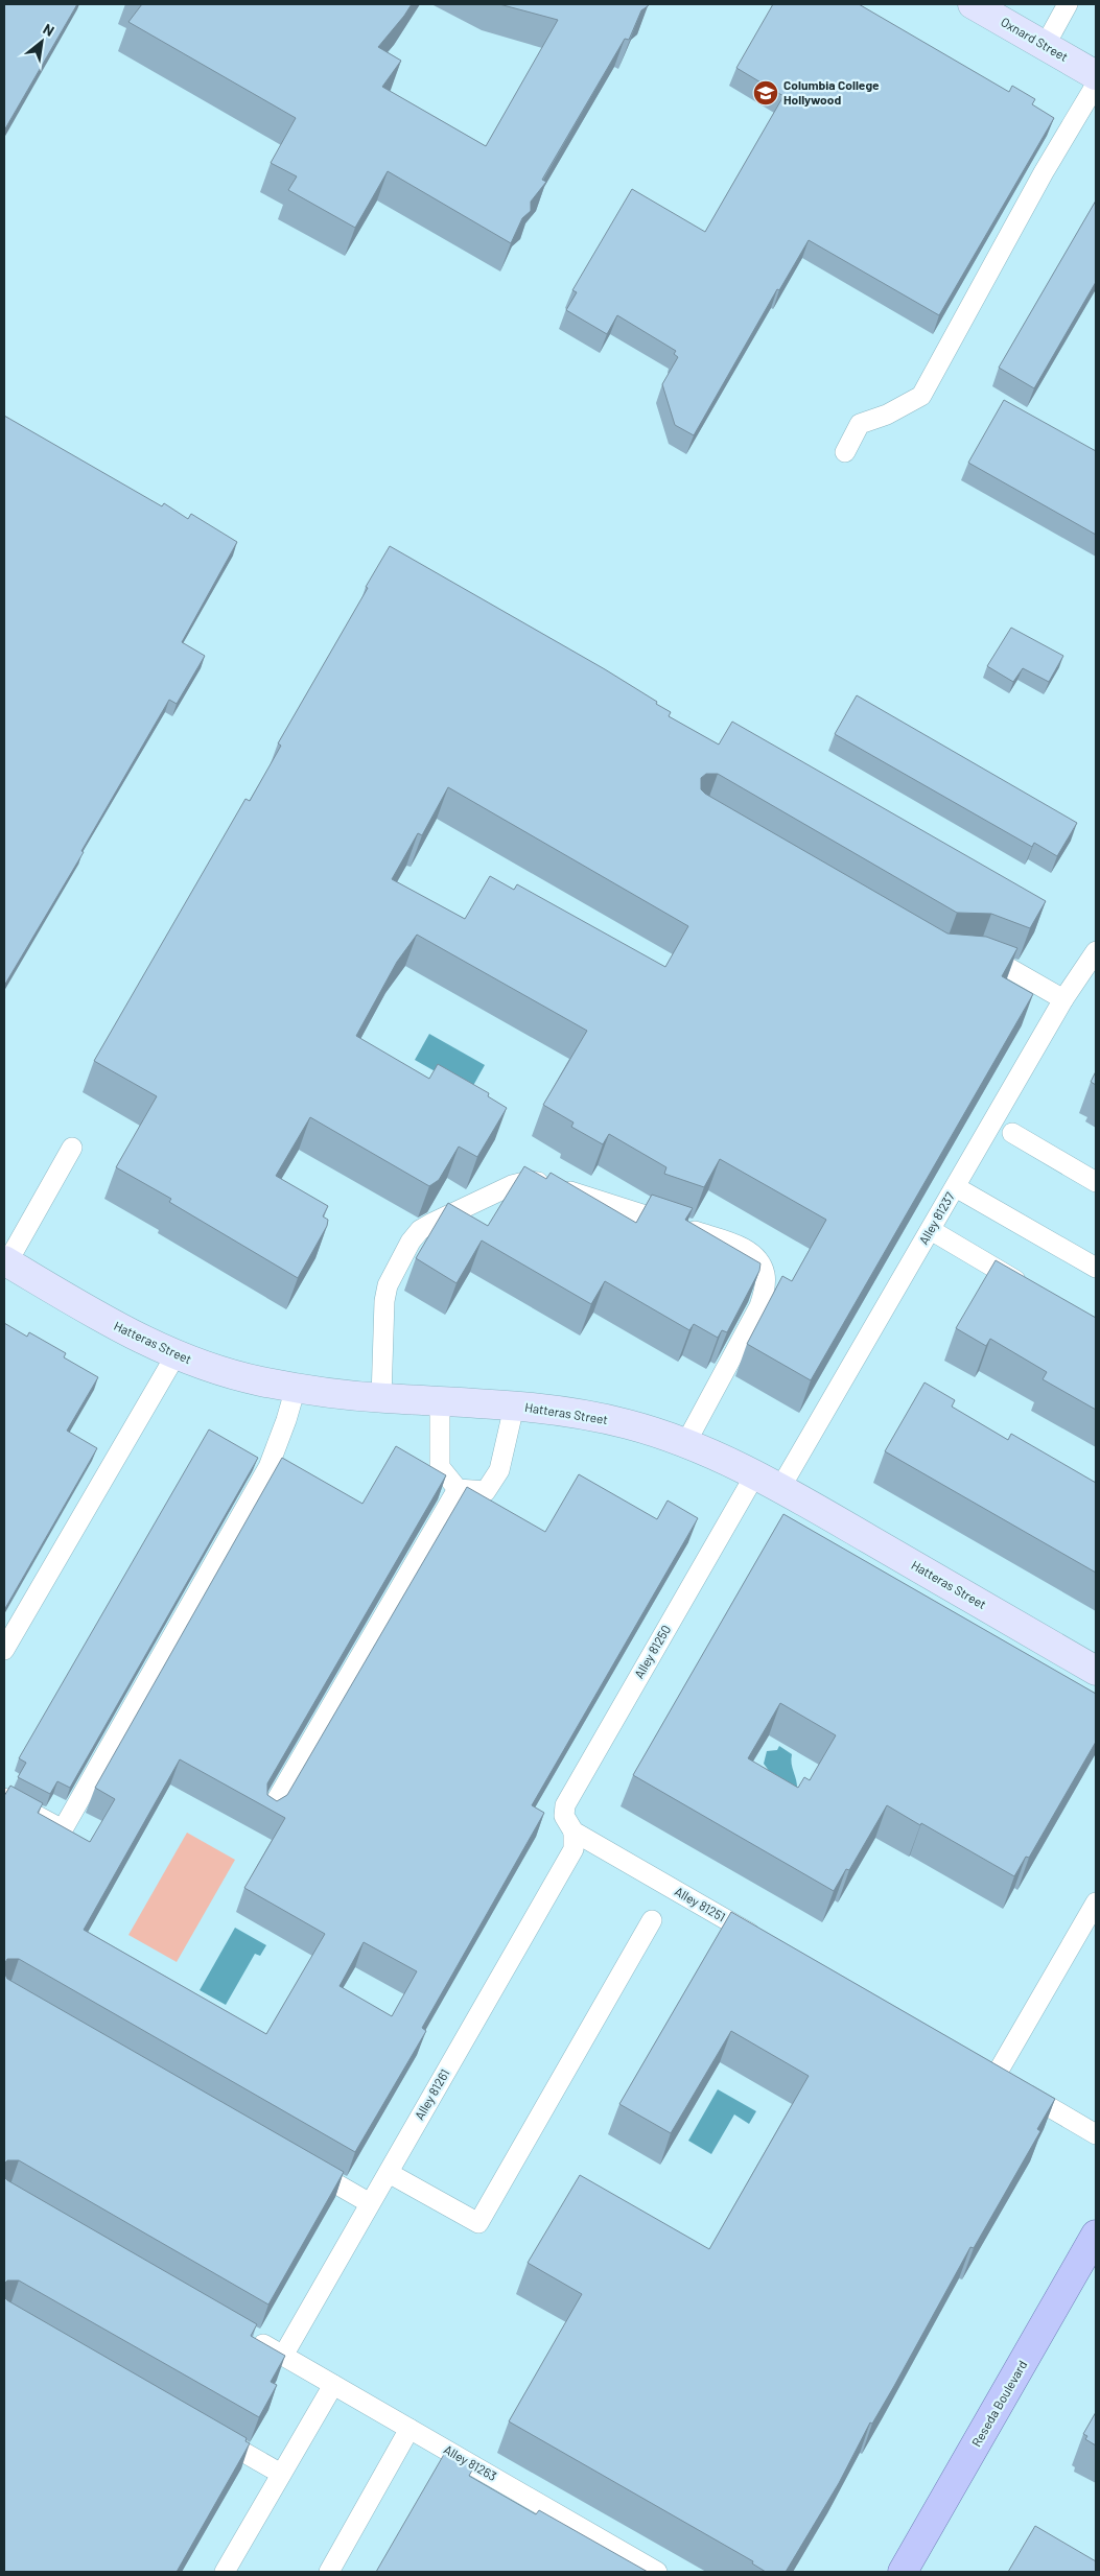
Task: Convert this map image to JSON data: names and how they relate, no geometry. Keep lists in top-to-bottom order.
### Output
{
  "streets": {
    "main road": ["Reseda Boulevard"],
    "street": ["Oxnard Street", "Hatteras Street"],
    "lane": [
      "Alley 81237",
      "Alley 81250",
      "Alley 81251",
      "Alley 81261",
      "Alley 81263"
    ]
  },
  "crossings": [
    ["Alley 81237", "Hatteras Street"],
    ["Hatteras Street", "Alley 81250"],
    ["Alley 81250", "Alley 81251"],
    ["Alley 81250", "Alley 81261"],
    ["Alley 81251", "Alley 81261"],
    ["Alley 81261", "Alley 81263"]
  ],
  "places": {
    "school or university": ["Columbia College Hollywood"]
  },
  "north": "top right"
}
